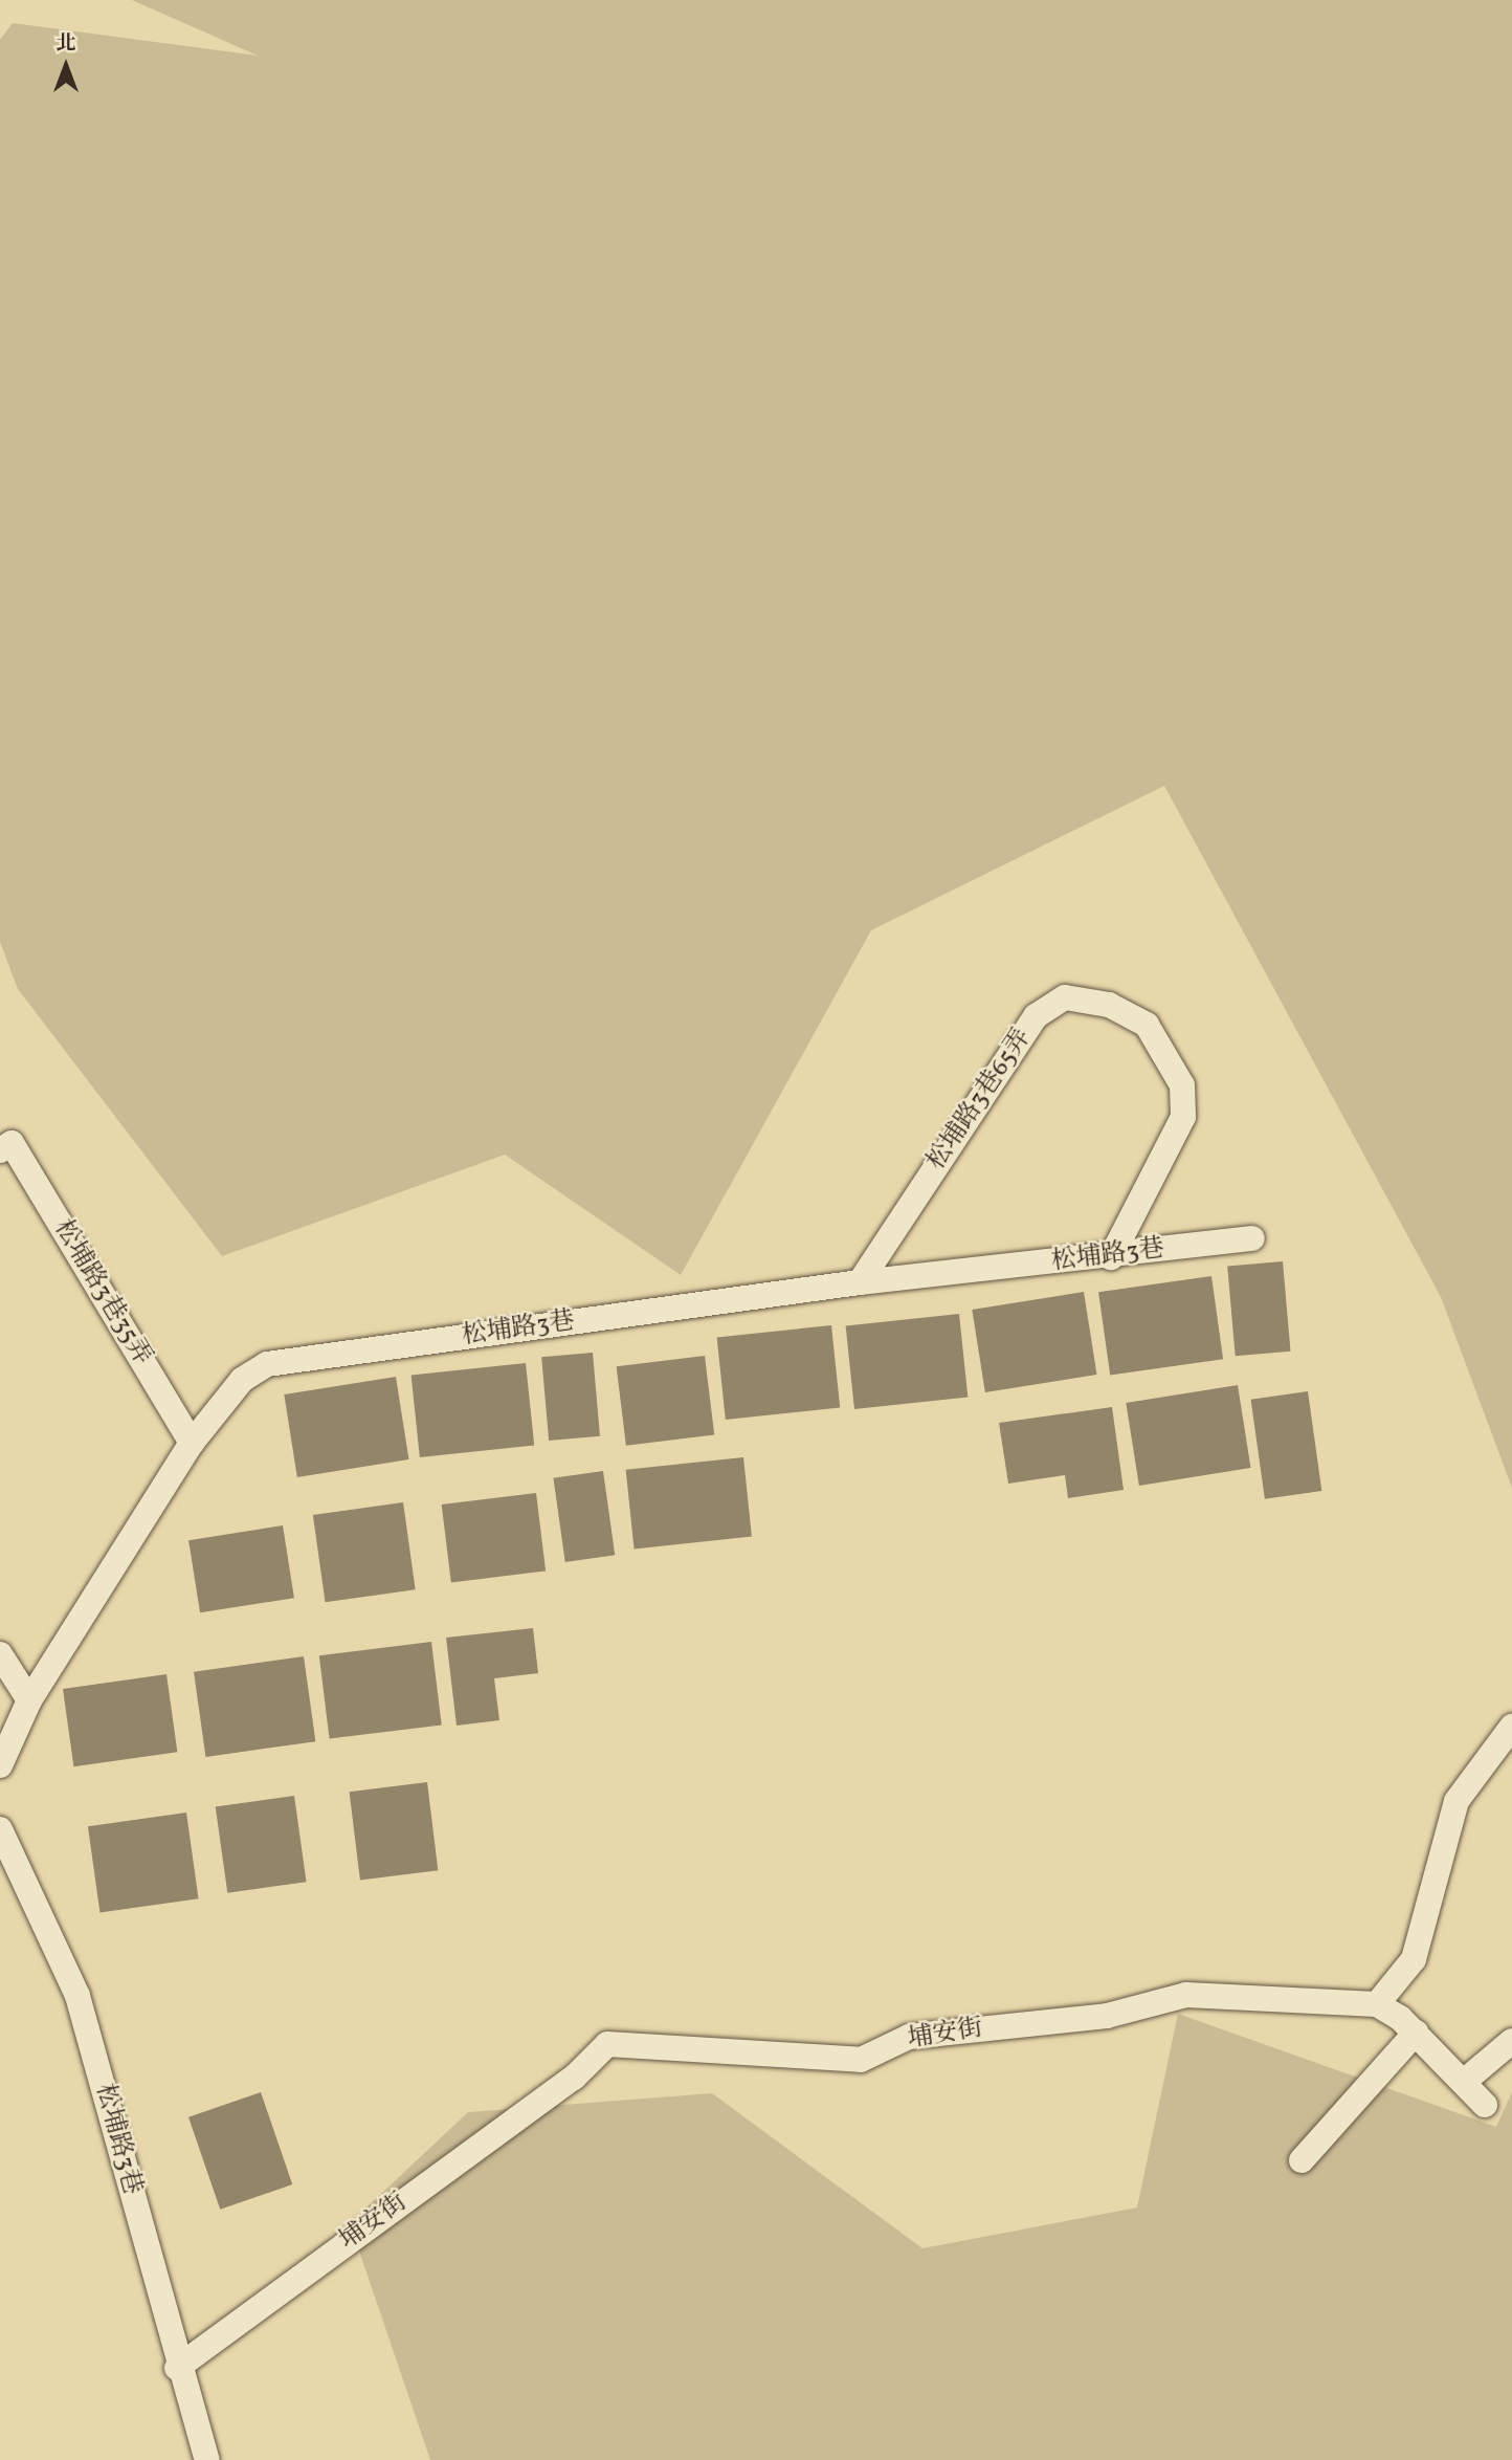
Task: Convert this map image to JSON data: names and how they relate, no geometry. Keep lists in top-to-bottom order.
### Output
{
  "streets": {
    "lane": [
      "松埔路3巷65弄",
      "松埔路3巷",
      "松埔路3巷35弄",
      "埔安街"
    ]
  },
  "crossings": [
    ["松埔路3巷65弄", "松埔路3巷"],
    ["松埔路3巷", "松埔路3巷35弄"],
    ["松埔路3巷", "埔安街"]
  ],
  "north": "top"
}
